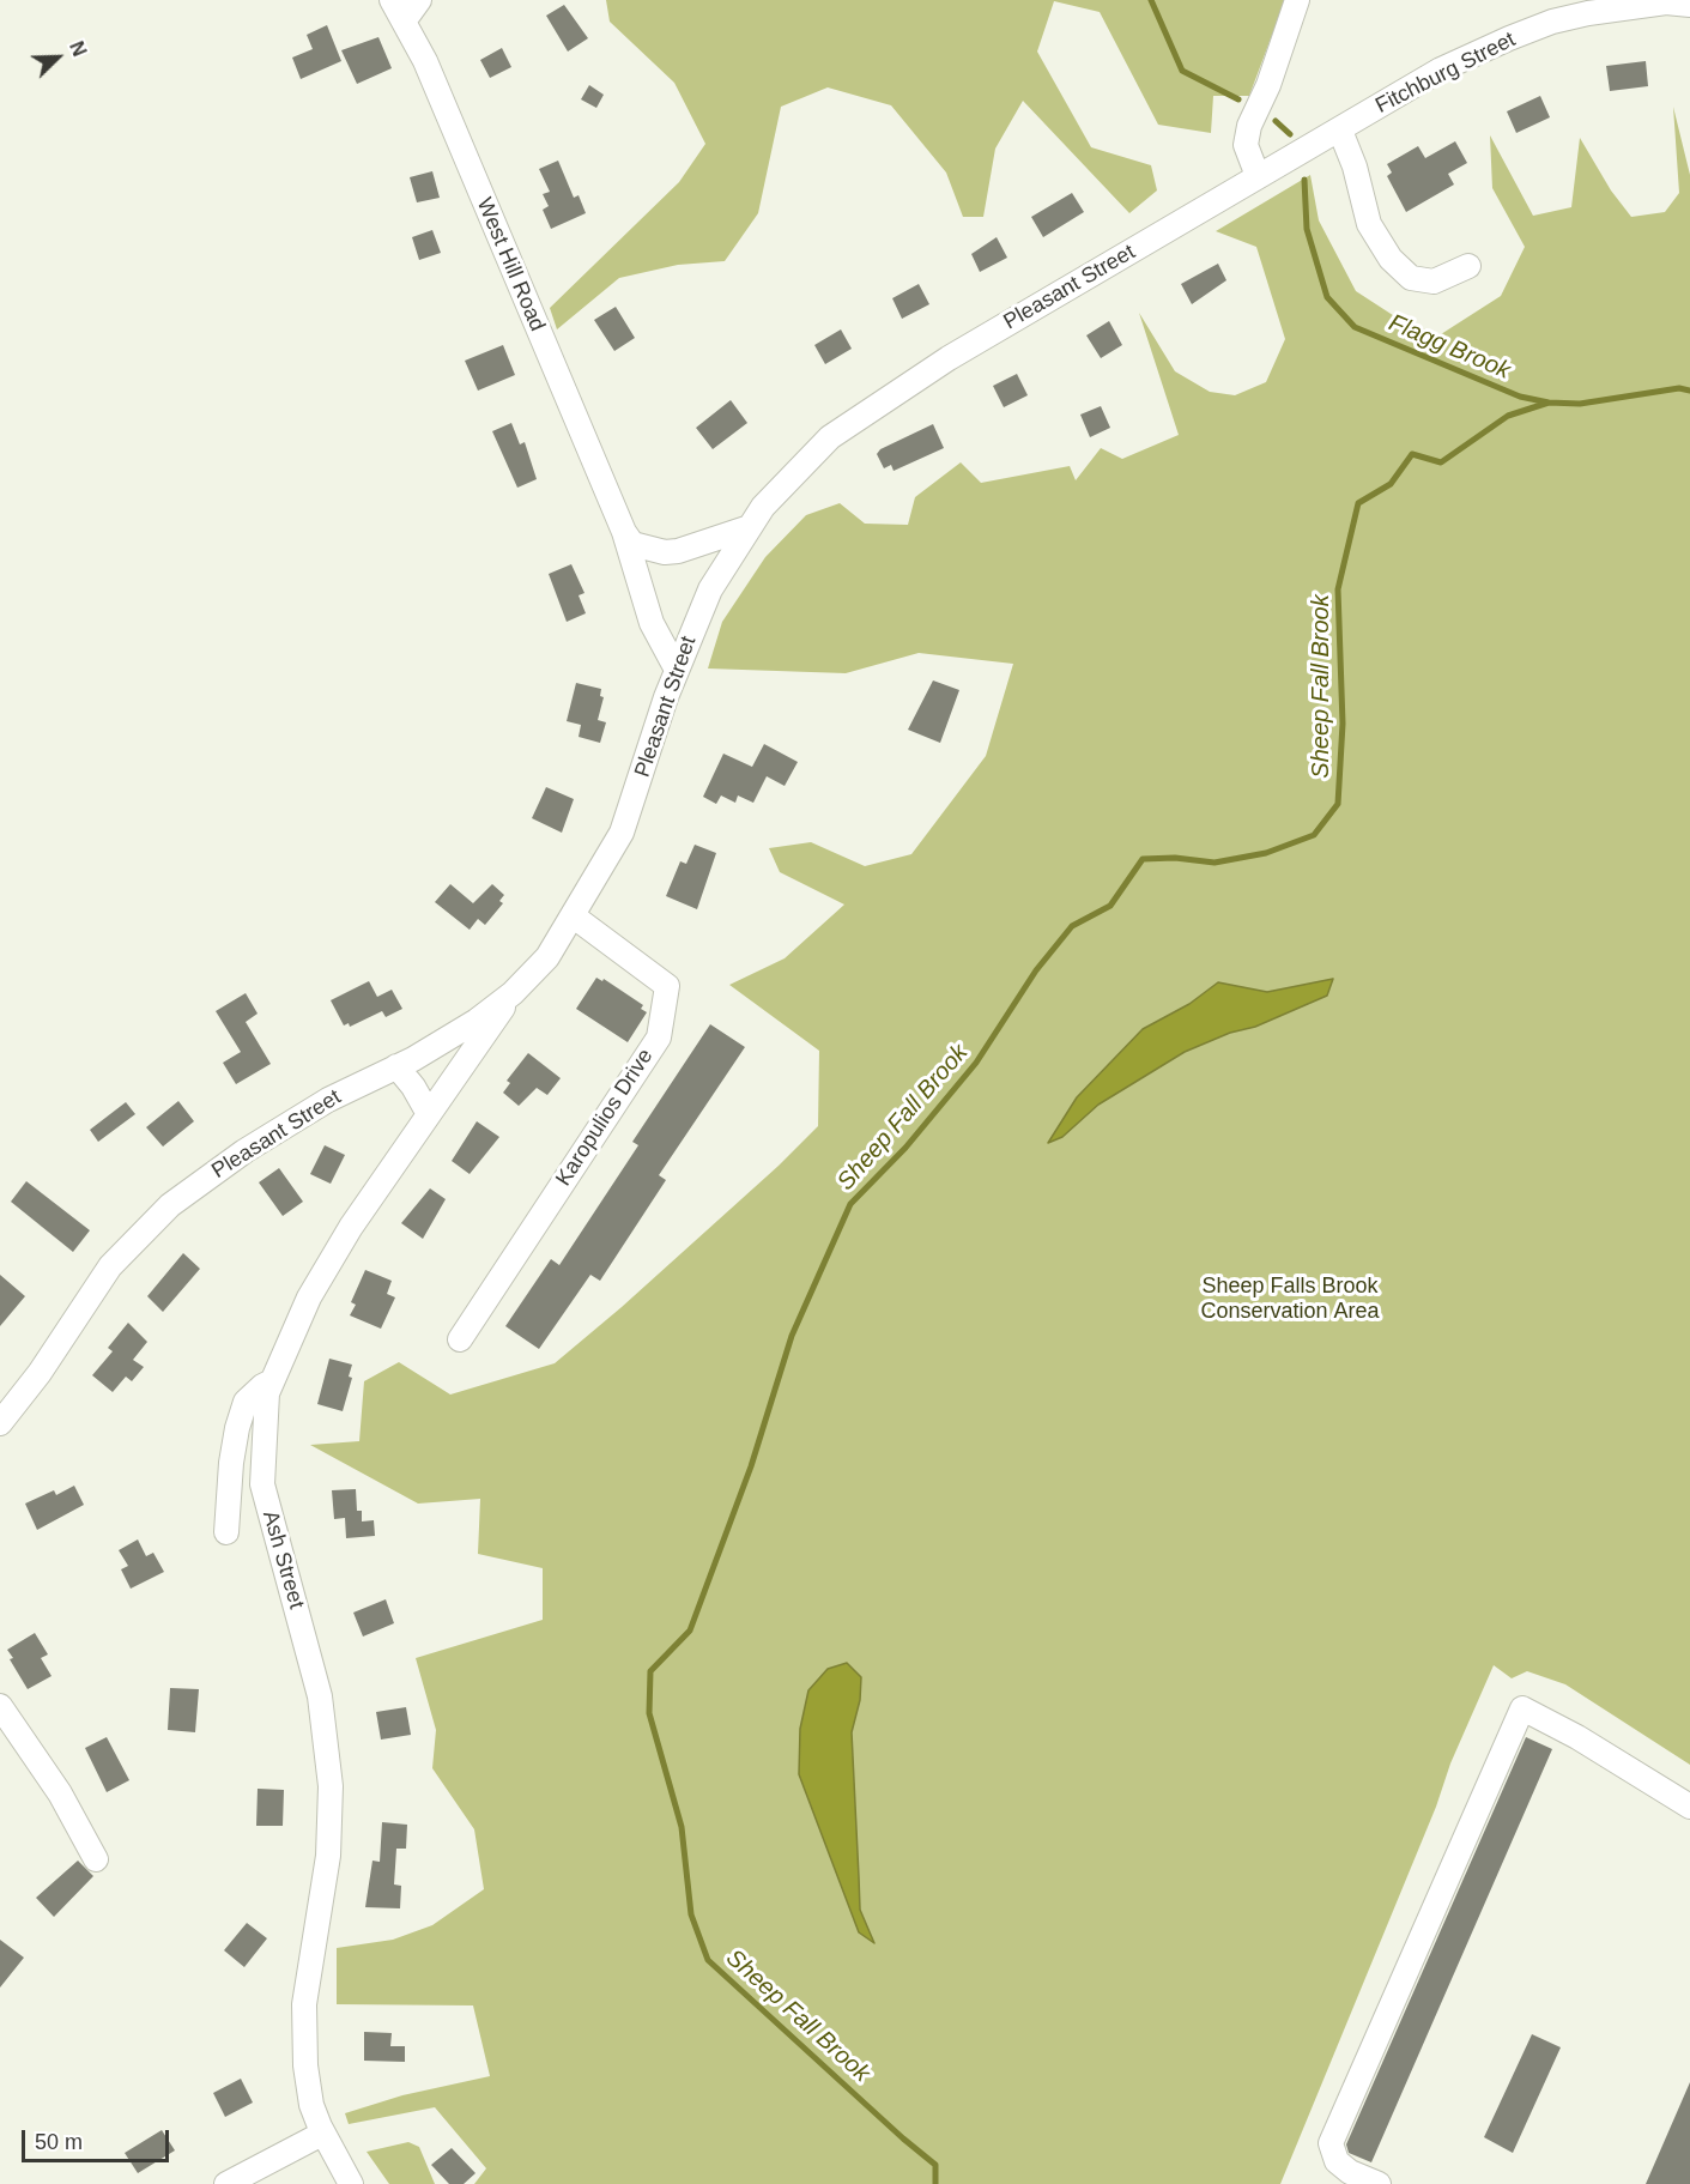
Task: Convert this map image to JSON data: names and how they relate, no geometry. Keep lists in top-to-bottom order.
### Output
{
  "streets": {
    "street": [
      "Fitchburg Street",
      "West Hill Road",
      "Pleasant Street",
      "Karopulios Drive",
      "Ash Street"
    ]
  },
  "crossings": [
    ["Fitchburg Street", "Pleasant Street"],
    ["West Hill Road", "Pleasant Street"],
    ["Pleasant Street", "Karopulios Drive"],
    ["Pleasant Street", "Ash Street"]
  ],
  "water": ["Flagg Brook", "Sheep Fall Brook"],
  "parks": ["Sheep Falls Brook Conservation Area"],
  "scale_bar": "50 m",
  "north": "top right"
}
